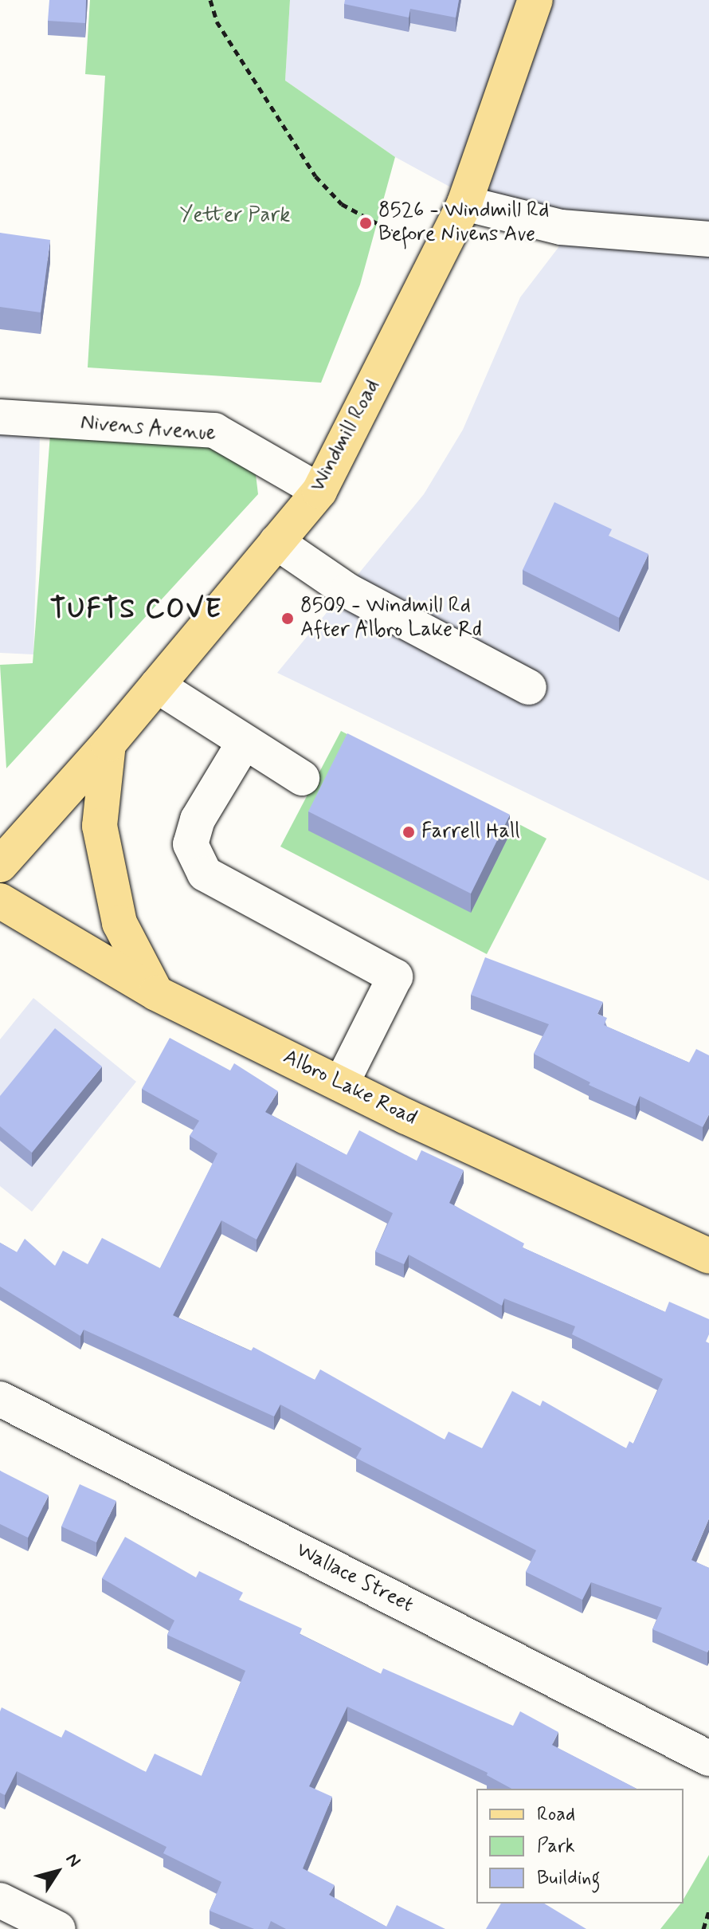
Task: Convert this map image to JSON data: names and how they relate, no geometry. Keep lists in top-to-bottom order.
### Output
{
  "streets": {
    "main road": ["Windmill Road", "Albro Lake Road"],
    "street": ["Nivens Avenue", "Wallace Street"]
  },
  "crossings": [
    ["Nivens Avenue", "Windmill Road"]
  ],
  "districts": ["TUFTS COVE"],
  "parks": ["Yetter Park"],
  "places": ["8526 - Windmill Rd Before Nivens Ave", "8509 - Windmill Rd After Albro Lake Rd", "Farrell Hall"],
  "legend": ["Road", "Park", "Building"],
  "north": "top right"
}
